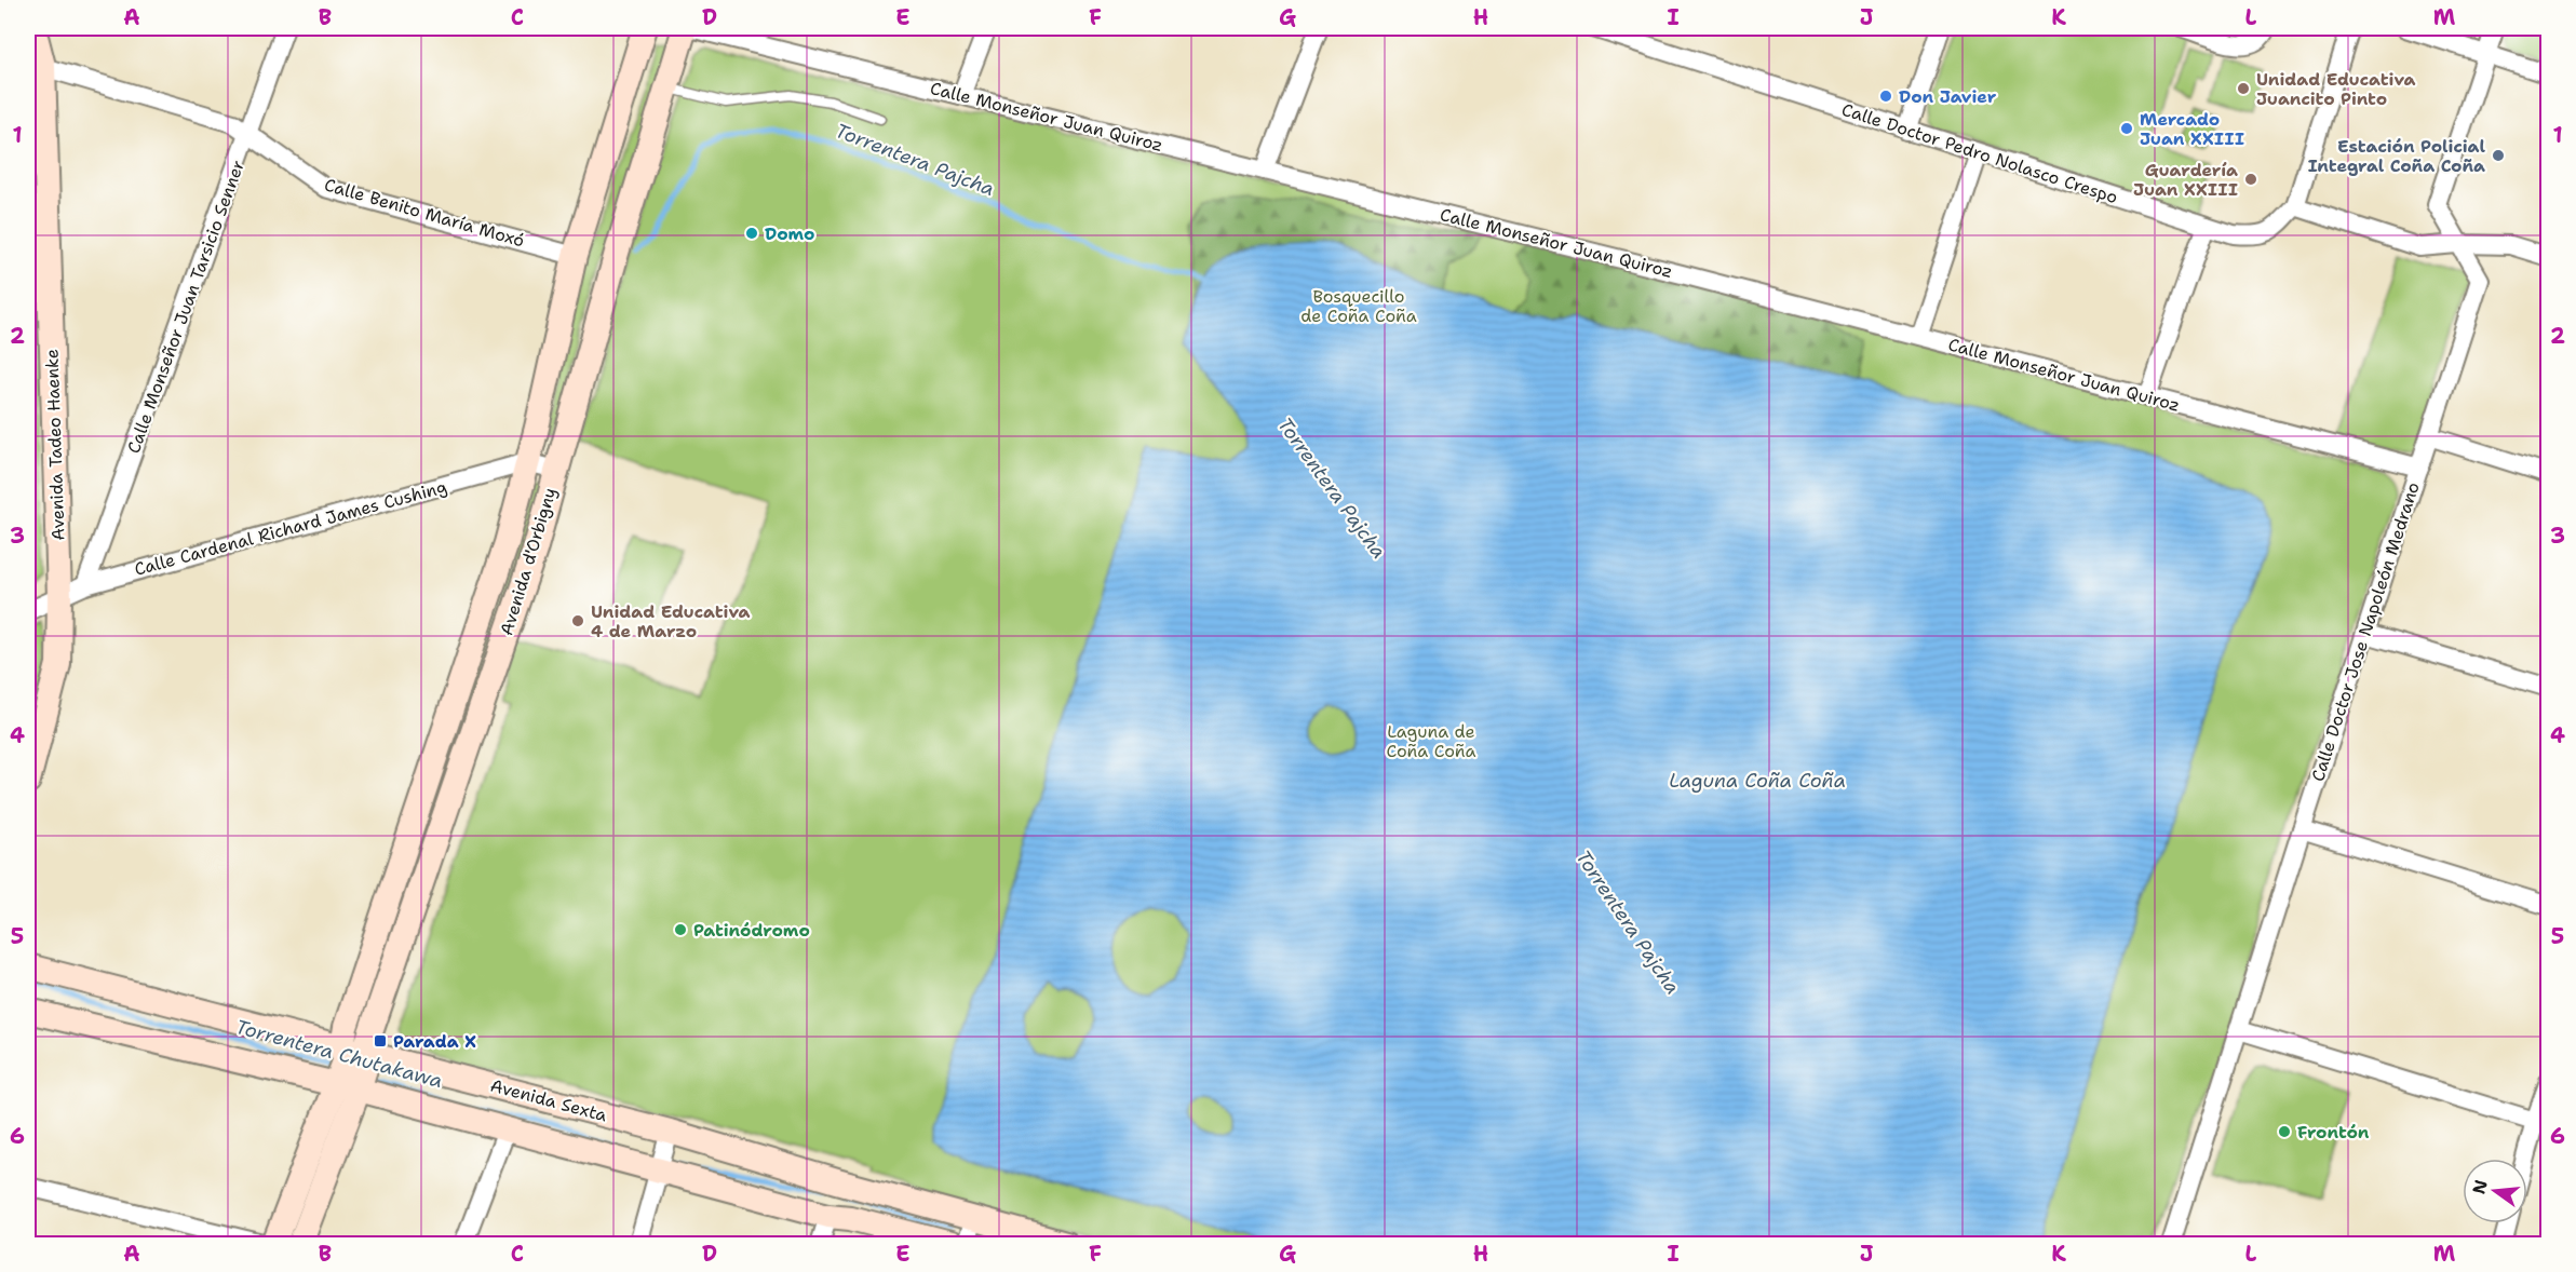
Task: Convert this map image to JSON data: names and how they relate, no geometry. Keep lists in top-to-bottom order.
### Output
{
  "streets": {
    "main road": ["Avenida Tadeo Haenke", "Avenida d'Orbigny", "Avenida Sexta"],
    "street": [
      "Calle Monseñor Juan Quiroz",
      "Calle Doctor Pedro Nolasco Crespo",
      "Calle Benito María Moxó",
      "Calle Monseñor Juan Tarsicio Senner",
      "Calle Cardenal Richard James Cushing",
      "Calle Doctor Jose Napoleón Medrano"
    ]
  },
  "crossings": [
    ["Calle Monseñor Juan Quiroz", "Calle Doctor Jose Napoleón Medrano"],
    ["Calle Benito María Moxó", "Calle Monseñor Juan Tarsicio Senner"],
    ["Calle Benito María Moxó", "Avenida Tadeo Haenke"],
    ["Calle Benito María Moxó", "Avenida d'Orbigny"],
    ["Calle Monseñor Juan Tarsicio Senner", "Calle Cardenal Richard James Cushing"],
    ["Avenida Tadeo Haenke", "Calle Cardenal Richard James Cushing"],
    ["Calle Cardenal Richard James Cushing", "Avenida d'Orbigny"],
    ["Avenida d'Orbigny", "Avenida Sexta"]
  ],
  "water": ["Torrentera Pajcha", "Laguna Coña Coña", "Torrentera Chutakawa"],
  "parks": ["Bosquecillo de Coña Coña", "Laguna de Coña Coña"],
  "places": {
    "other": [
      "Unidad Educativa Juancito Pinto",
      "Don Javier",
      "Mercado Juan XXIII",
      "Estación Policial Integral Coña Coña",
      "Guardería Juan XXIII",
      "Domo",
      "Unidad Educativa 4 de Marzo",
      "Patinódromo",
      "Frontón"
    ],
    "transit": ["Parada X"]
  },
  "north": "left",
  "grid": {
    "columns": [
      "A",
      "B",
      "C",
      "D",
      "E",
      "F",
      "G",
      "H",
      "I",
      "J",
      "K",
      "L",
      "M"
    ],
    "rows": [
      "1",
      "2",
      "3",
      "4",
      "5",
      "6"
    ]
  }
}
